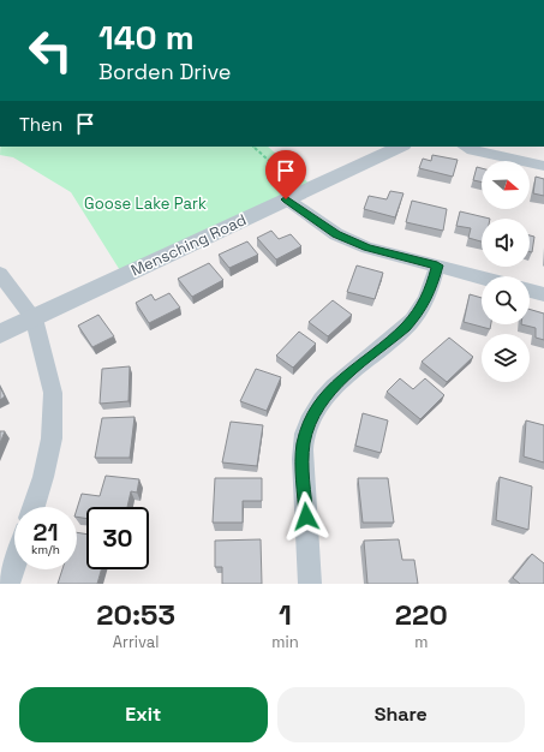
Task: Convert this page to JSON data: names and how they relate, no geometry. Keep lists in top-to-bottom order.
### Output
{
  "streets": {
    "street": ["Mensching Road"]
  },
  "parks": ["Goose Lake Park"],
  "north": "right",
  "page": {
    "turn": ["140 m", "Borden Drive"],
    "then": "Then",
    "speed": "21 km/h",
    "limit": "30",
    "eta": [
      "20:53",
      "Arrival",
      "1",
      "min",
      "220",
      "m"
    ],
    "buttons": ["Exit", "Share"]
  }
}
